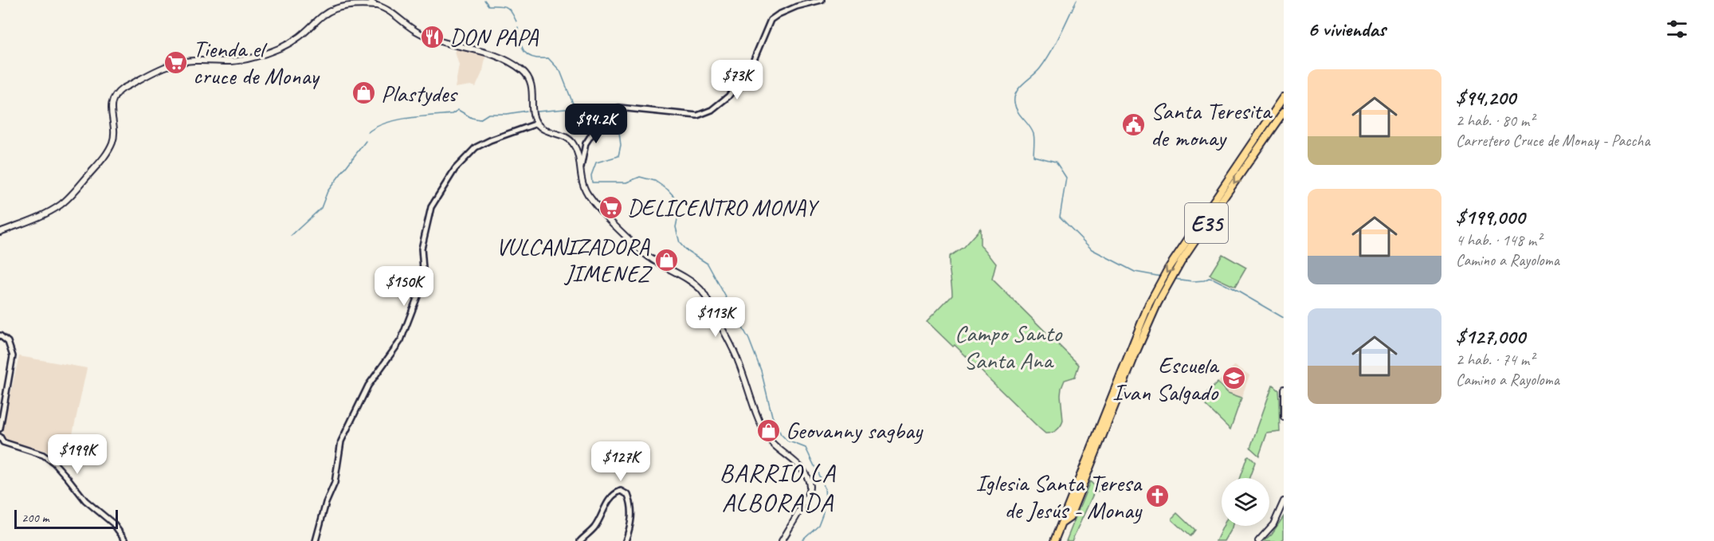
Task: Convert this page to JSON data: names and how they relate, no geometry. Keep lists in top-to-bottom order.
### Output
{
  "streets": {
    "highway": ["E35"]
  },
  "districts": ["BARRIO LA ALBORADA"],
  "parks": ["Campo Santo Santa Ana"],
  "places": {
    "restaurant": ["DON PAPA"],
    "supermarket": ["Tienda el cruce de Monay", "DELICENTRO MONAY"],
    "shop": ["Plastydes", "VULCANIZADORA JIMENEZ", "Geovanny sagbay"],
    "public building": ["Santa Teresita de monay"],
    "school or university": ["Escuela Ivan Salgado"],
    "church": ["Iglesia Santa Teresa de Jesús - Monay"]
  },
  "scale_bar": "200 m",
  "page": {
    "heading": "6 viviendas",
    "list": [
      {
        "name": "$94,200",
        "note": "2 hab. · 80 m² · Carretero Cruce de Monay - Paccha"
      },
      {
        "name": "$199,000",
        "note": "4 hab. · 148 m² · Camino a Rayoloma"
      },
      {
        "name": "$127,000",
        "note": "2 hab. · 74 m² · Camino a Rayoloma"
      }
    ],
    "price": [
      "$73K",
      "$94.2K",
      "$150K",
      "$113K",
      "$199K",
      "$127K"
    ],
    "scale": "200 m"
  }
}
